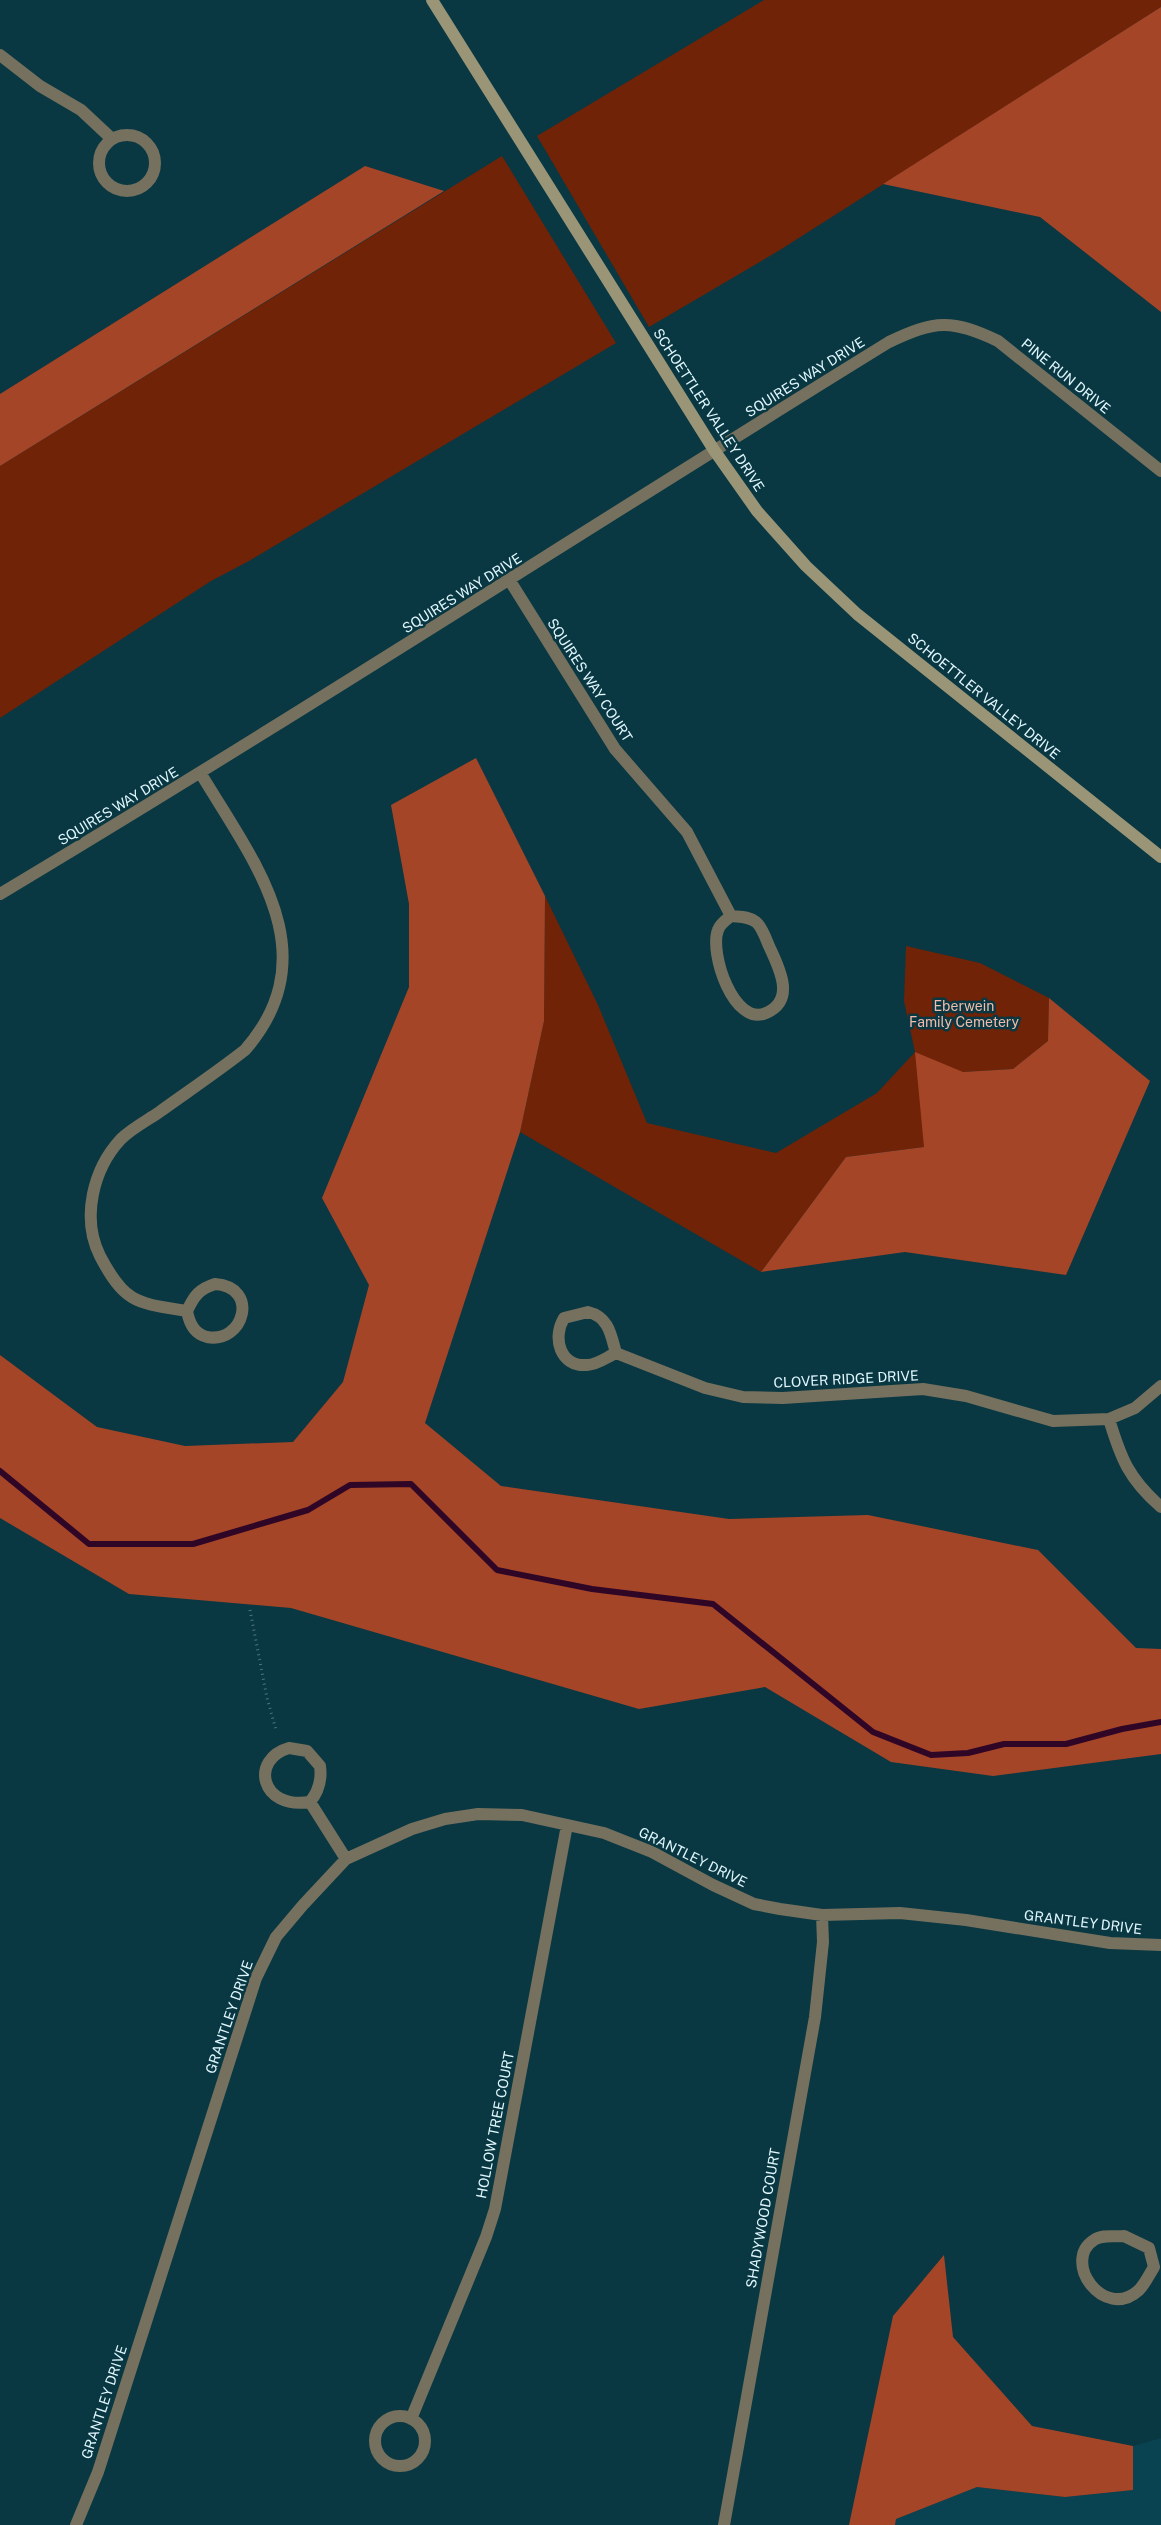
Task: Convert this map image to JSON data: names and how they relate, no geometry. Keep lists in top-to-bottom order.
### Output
{
  "streets": {
    "street": [
      "PINE RUN DRIVE",
      "SQUIRES WAY DRIVE",
      "SCHOETTLER VALLEY DRIVE",
      "SQUIRES WAY COURT",
      "CLOVER RIDGE DRIVE",
      "GRANTLEY DRIVE",
      "HOLLOW TREE COURT",
      "SHADYWOOD COURT"
    ]
  },
  "crossings": [
    ["PINE RUN DRIVE", "SQUIRES WAY DRIVE"],
    ["SQUIRES WAY DRIVE", "SCHOETTLER VALLEY DRIVE"],
    ["SQUIRES WAY DRIVE", "SQUIRES WAY COURT"],
    ["GRANTLEY DRIVE", "HOLLOW TREE COURT"],
    ["GRANTLEY DRIVE", "SHADYWOOD COURT"]
  ],
  "parks": ["Eberwein Family Cemetery"]
}
